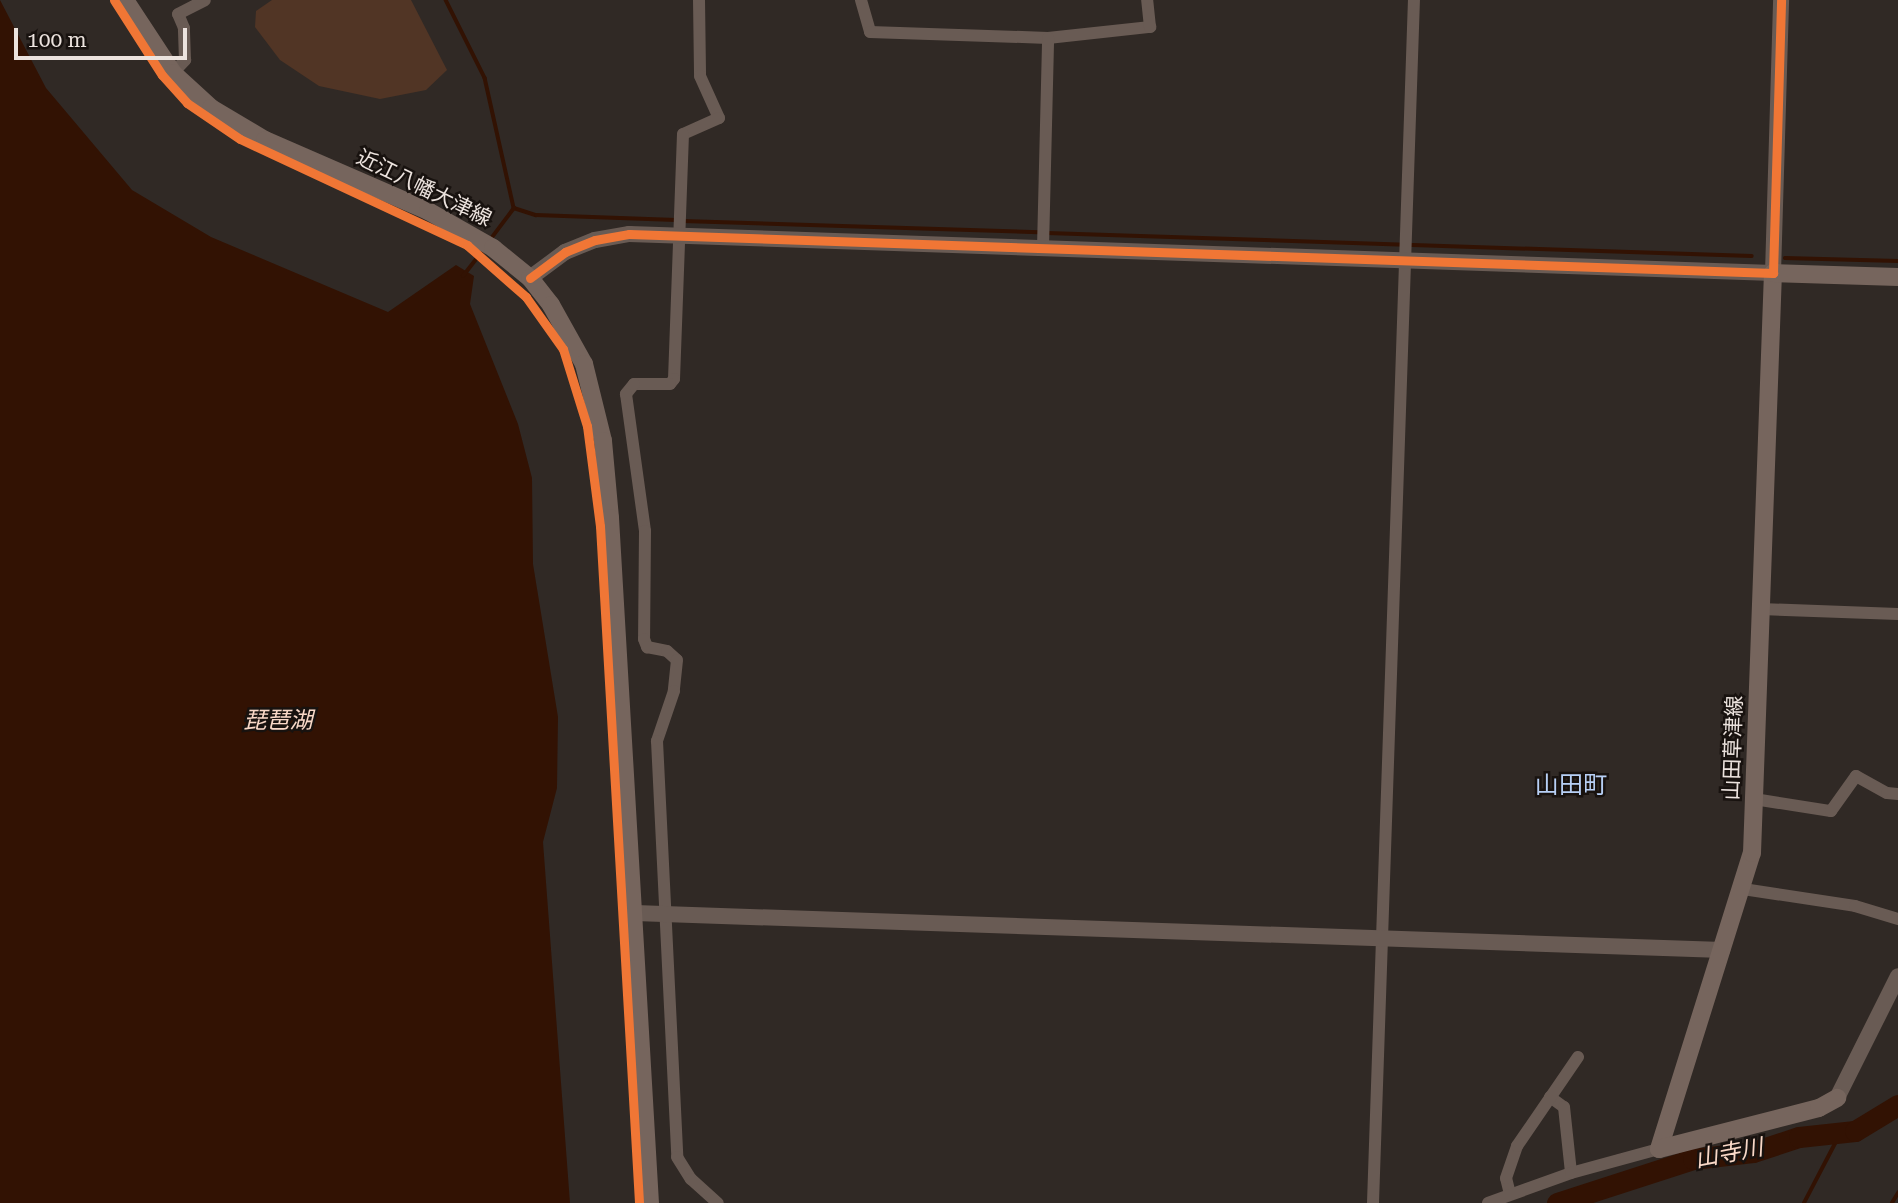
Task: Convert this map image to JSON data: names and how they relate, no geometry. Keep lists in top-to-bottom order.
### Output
{
  "streets": {
    "main road": ["近江八幡大津線", "山田草津線"]
  },
  "districts": ["山田町"],
  "water": ["琵琶湖", "山寺川"],
  "scale_bar": "100 m"
}
